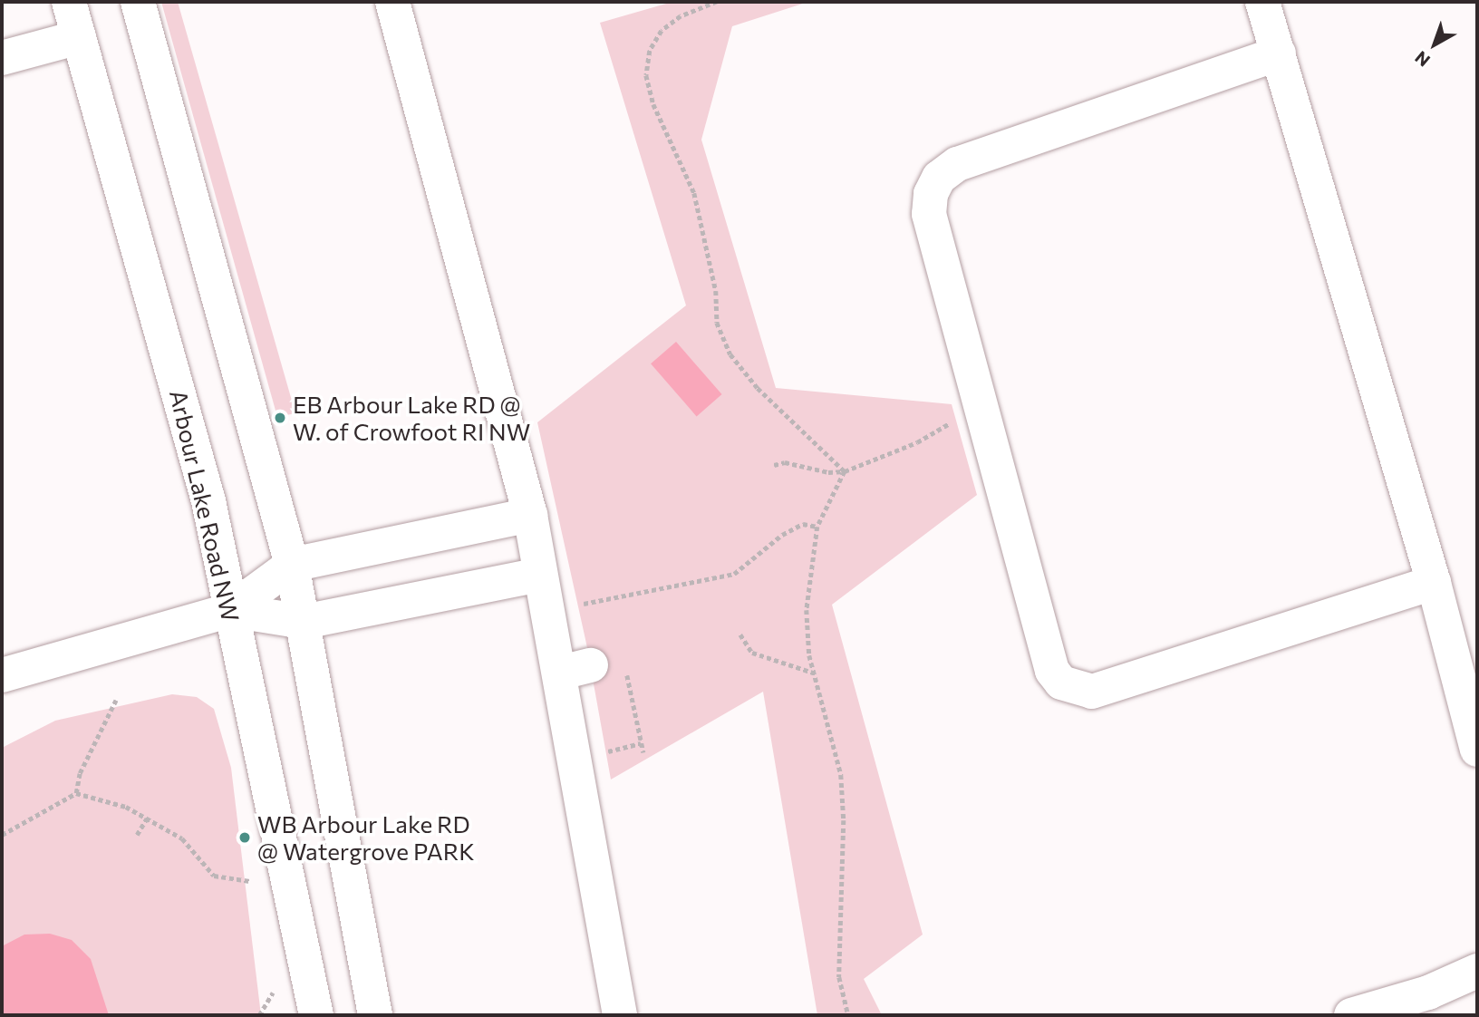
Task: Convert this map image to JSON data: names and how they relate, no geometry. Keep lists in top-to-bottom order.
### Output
{
  "streets": {
    "street": ["Arbour Lake Road NW"]
  },
  "places": ["EB Arbour Lake RD @ W. of Crowfoot RI NW", "WB Arbour Lake RD @ Watergrove PARK"],
  "north": "bottom left"
}
